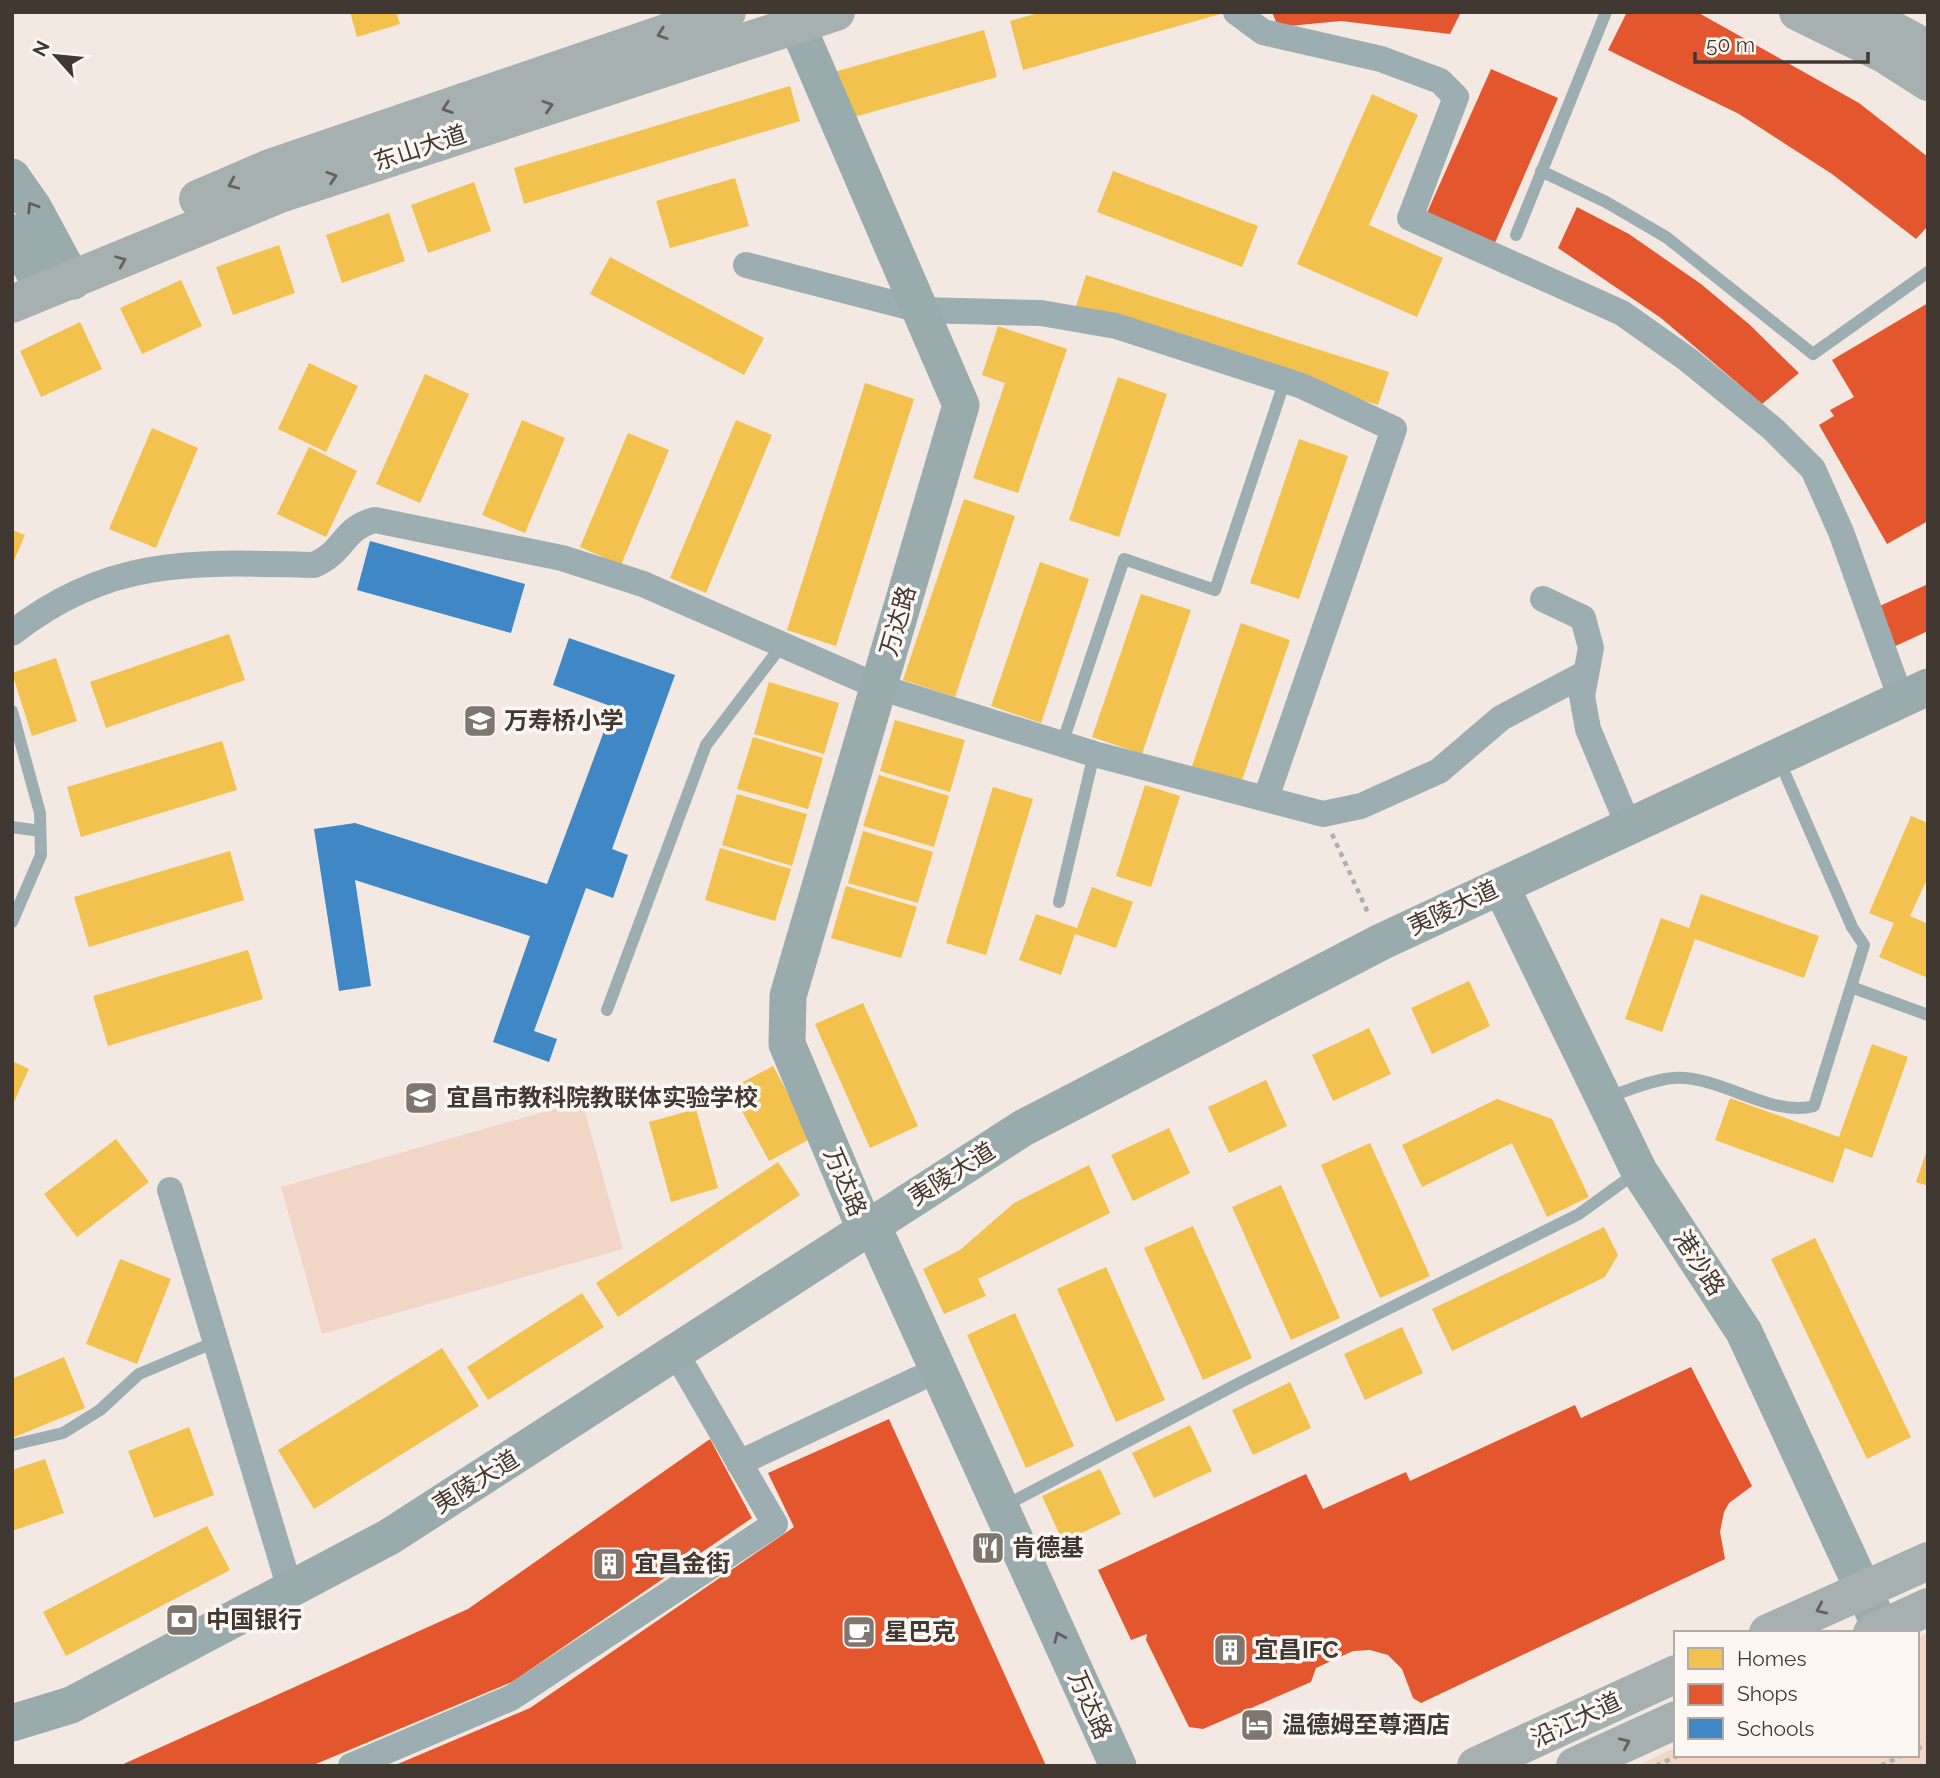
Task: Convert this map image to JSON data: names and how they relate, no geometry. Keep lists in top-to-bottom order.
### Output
{
  "streets": {
    "main road": [
      "东山大道",
      "万达路",
      "夷陵大道",
      "港沙路",
      "沿江大道"
    ]
  },
  "crossings": [
    ["东山大道", "万达路"],
    ["万达路", "夷陵大道"],
    ["夷陵大道", "港沙路"]
  ],
  "places": {
    "school or university": ["万寿桥小学", "宜昌市教科院教联体实验学校"],
    "restaurant": ["肯德基"],
    "building": ["宜昌金街", "宜昌IFC"],
    "bank": ["中国银行"],
    "cafe": ["星巴克"],
    "hotel": ["温德姆至尊酒店"]
  },
  "legend": ["Homes", "Shops", "Schools"],
  "scale_bar": "50 m",
  "north": "top left"
}
